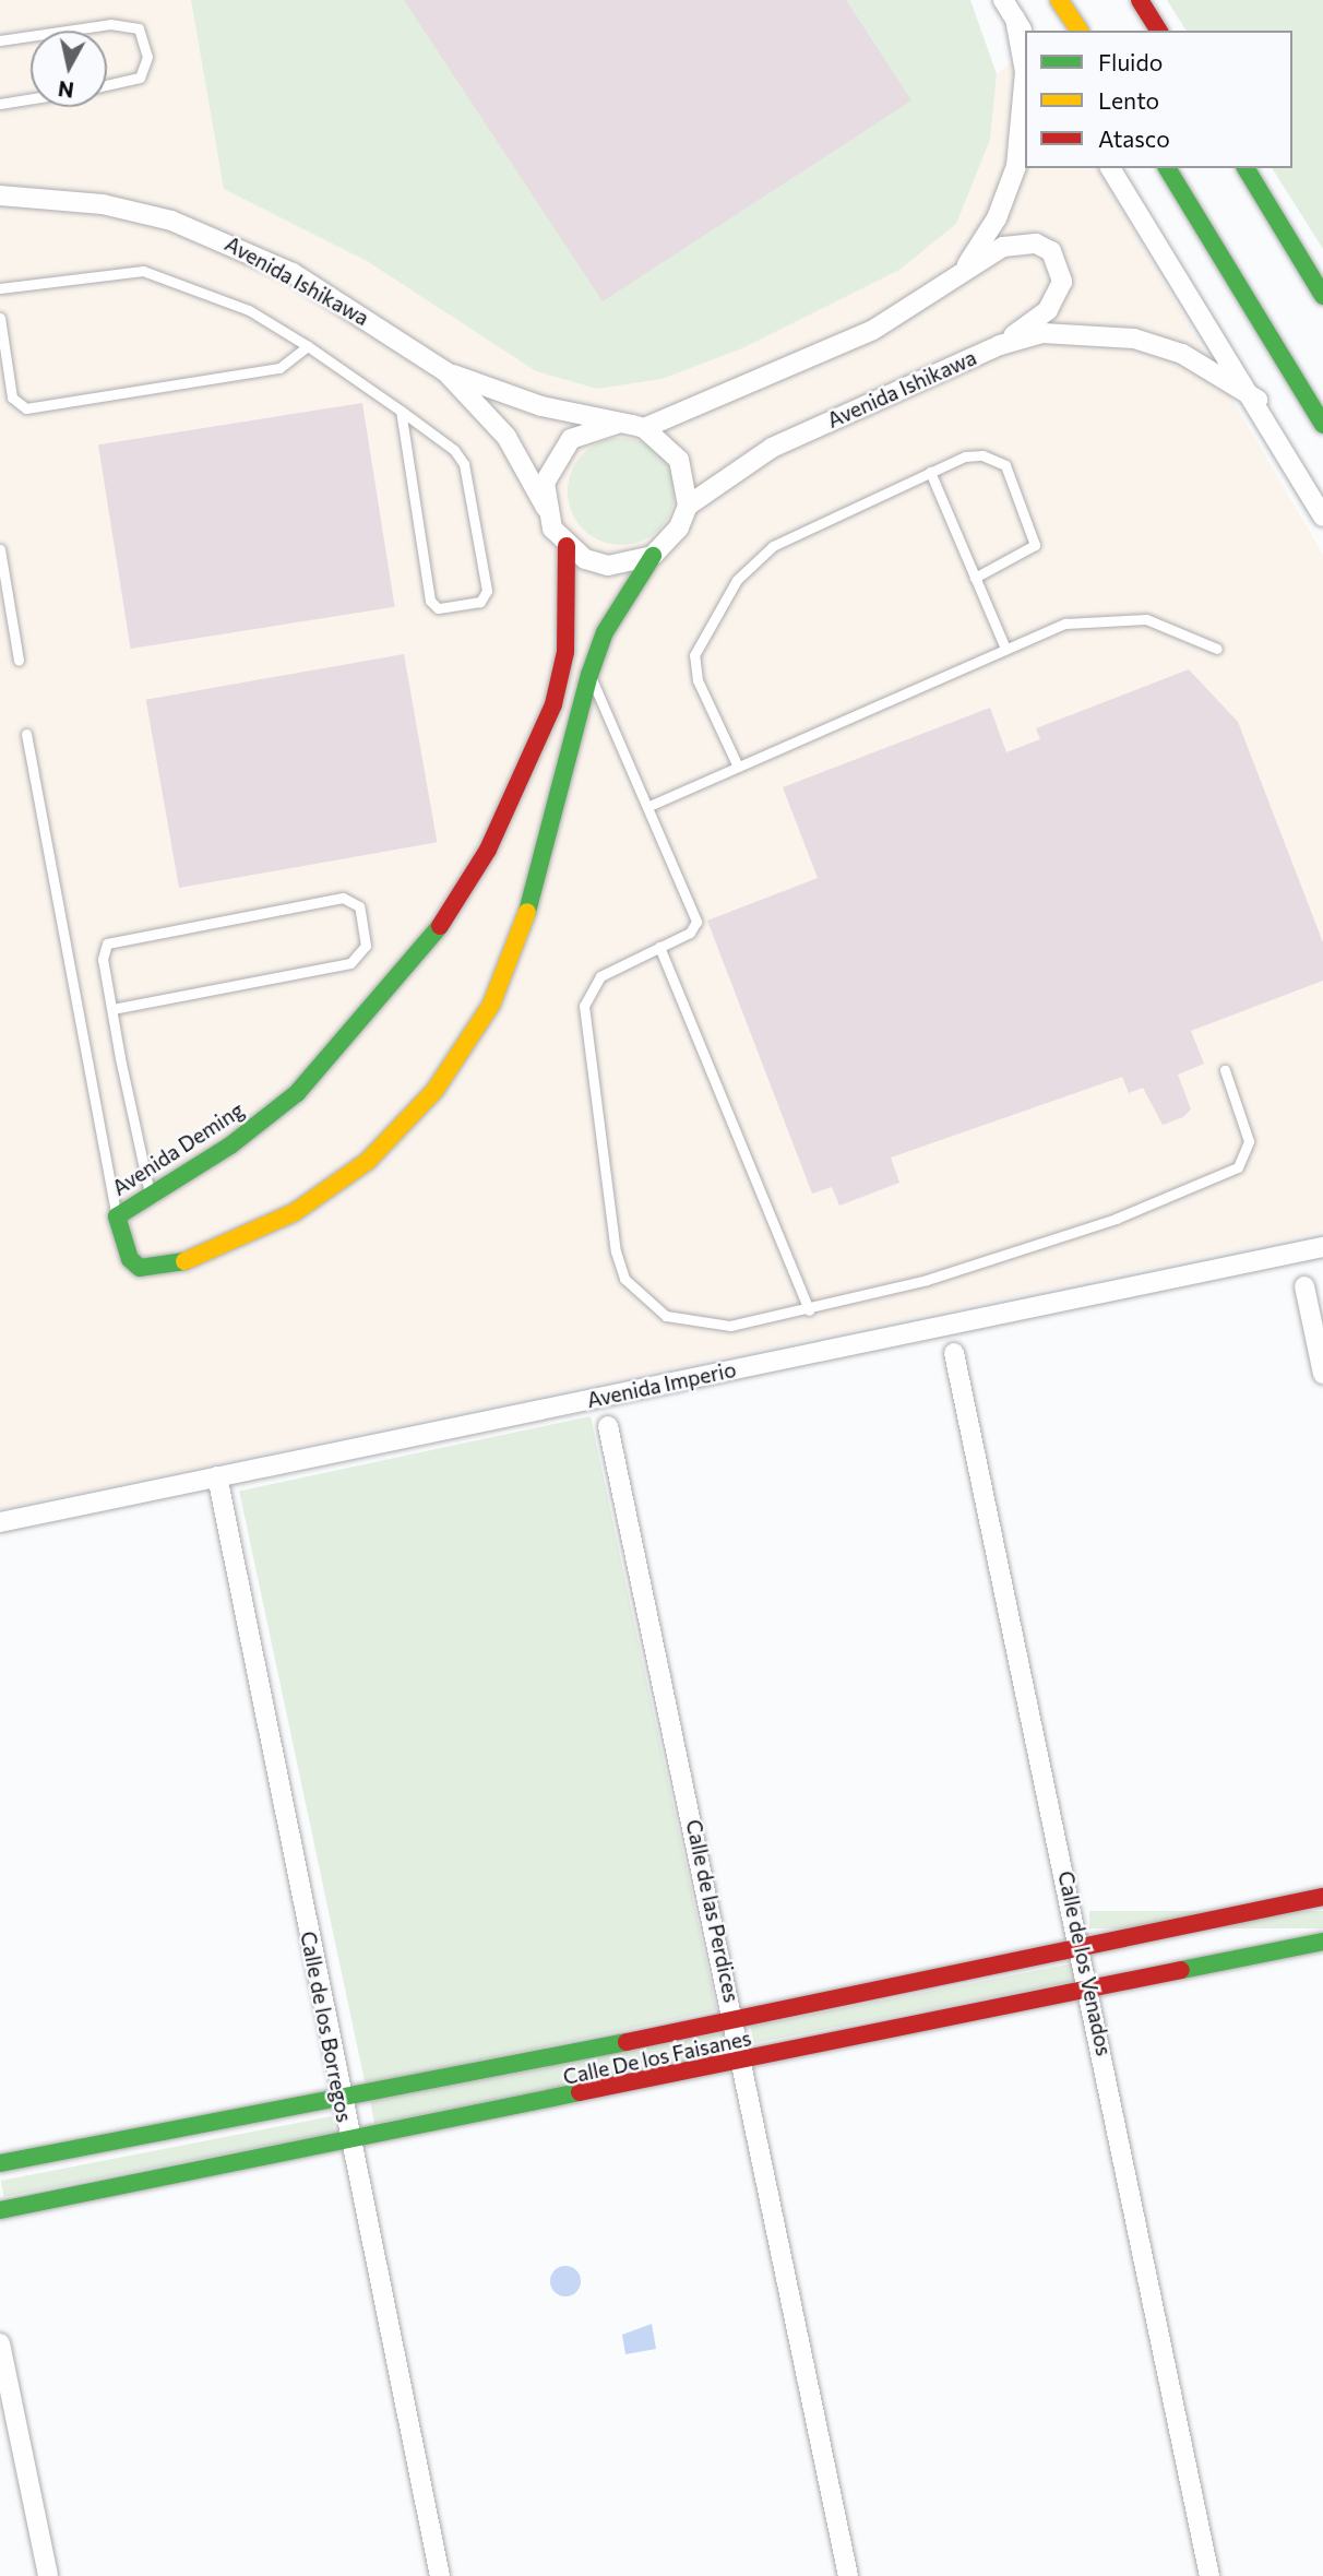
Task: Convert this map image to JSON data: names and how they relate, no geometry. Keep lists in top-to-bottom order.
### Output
{
  "streets": {
    "street": [
      "Avenida Ishikawa",
      "Avenida Deming",
      "Avenida Imperio",
      "Calle de las Perdices",
      "Calle de los Venados",
      "Calle de los Borregos",
      "Calle De los Faisanes"
    ]
  },
  "crossings": [
    ["Avenida Ishikawa", "Avenida Deming"],
    ["Avenida Imperio", "Calle de los Borregos"],
    ["Calle de las Perdices", "Calle De los Faisanes"],
    ["Calle de los Venados", "Calle De los Faisanes"],
    ["Calle de los Borregos", "Calle De los Faisanes"]
  ],
  "legend": ["Fluido", "Lento", "Atasco"],
  "north": "bottom"
}
